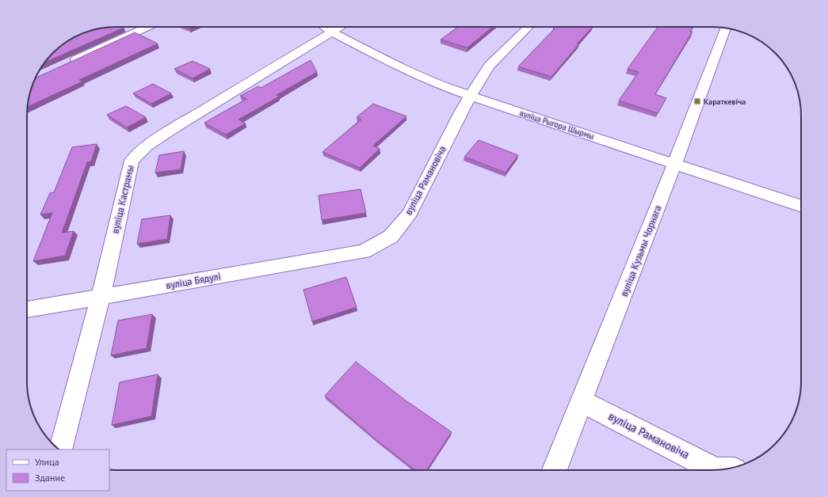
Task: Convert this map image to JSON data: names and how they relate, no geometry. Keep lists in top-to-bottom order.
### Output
{
  "streets": {
    "street": [
      "вуліца Рыгора Шырмы",
      "вуліца Рамановіча",
      "вуліца Кастрамы",
      "вуліца Кузьмы Чорнага",
      "вуліца Бядулі"
    ]
  },
  "crossings": [
    ["вуліца Рыгора Шырмы", "вуліца Рамановіча"],
    ["вуліца Рыгора Шырмы", "вуліца Кастрамы"],
    ["вуліца Рыгора Шырмы", "вуліца Кузьмы Чорнага"],
    ["вуліца Рамановіча", "вуліца Кузьмы Чорнага"],
    ["вуліца Рамановіча", "вуліца Бядулі"],
    ["вуліца Кастрамы", "вуліца Бядулі"]
  ],
  "places": {
    "transit": ["Караткевіча"]
  },
  "legend": ["Улица", "Здание"]
}
